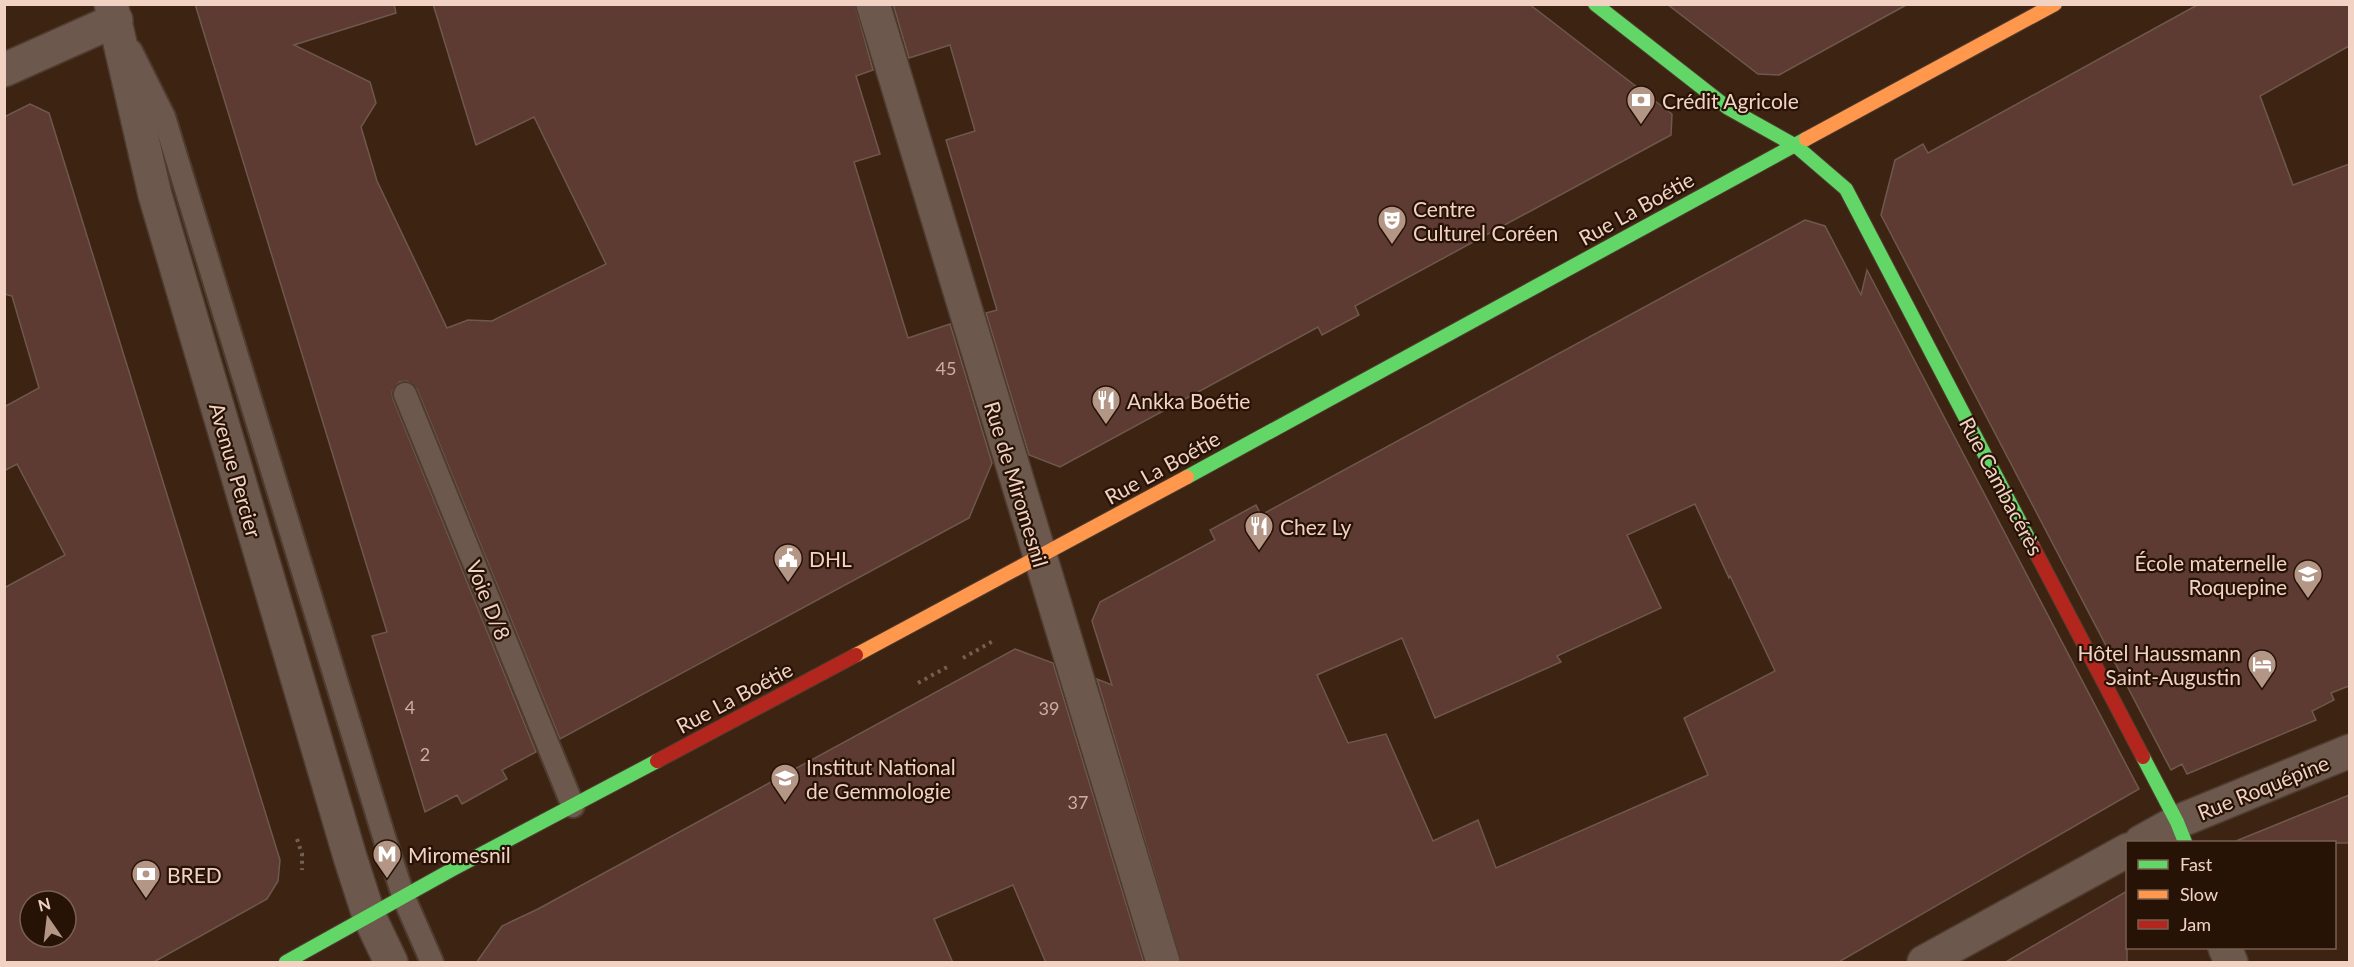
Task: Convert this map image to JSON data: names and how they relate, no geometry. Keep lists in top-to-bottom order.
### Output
{
  "streets": {
    "street": [
      "Rue La Boétie",
      "Avenue Percier",
      "Rue de Miromesnil",
      "Rue Cambacérès",
      "Rue Roquépine"
    ],
    "lane": ["Voie D/8"]
  },
  "crossings": [
    ["Rue La Boétie", "Avenue Percier"],
    ["Rue La Boétie", "Rue de Miromesnil"],
    ["Rue La Boétie", "Rue Cambacérès"],
    ["Rue La Boétie", "Voie D/8"],
    ["Rue Cambacérès", "Rue Roquépine"]
  ],
  "places": {
    "bank": ["Crédit Agricole", "BRED"],
    "theatre": ["Centre Culturel Coréen"],
    "restaurant": ["Ankka Boétie", "Chez Ly"],
    "public building": ["DHL"],
    "school or university": ["École maternelle Roquepine", "Institut National de Gemmologie"],
    "hotel": ["Hôtel Haussmann Saint-Augustin"],
    "metro station": ["Miromesnil"]
  },
  "house_numbers": [
    "45",
    "4",
    "39",
    "2",
    "37"
  ],
  "legend": ["Fast", "Slow", "Jam"],
  "north": "top"
}
